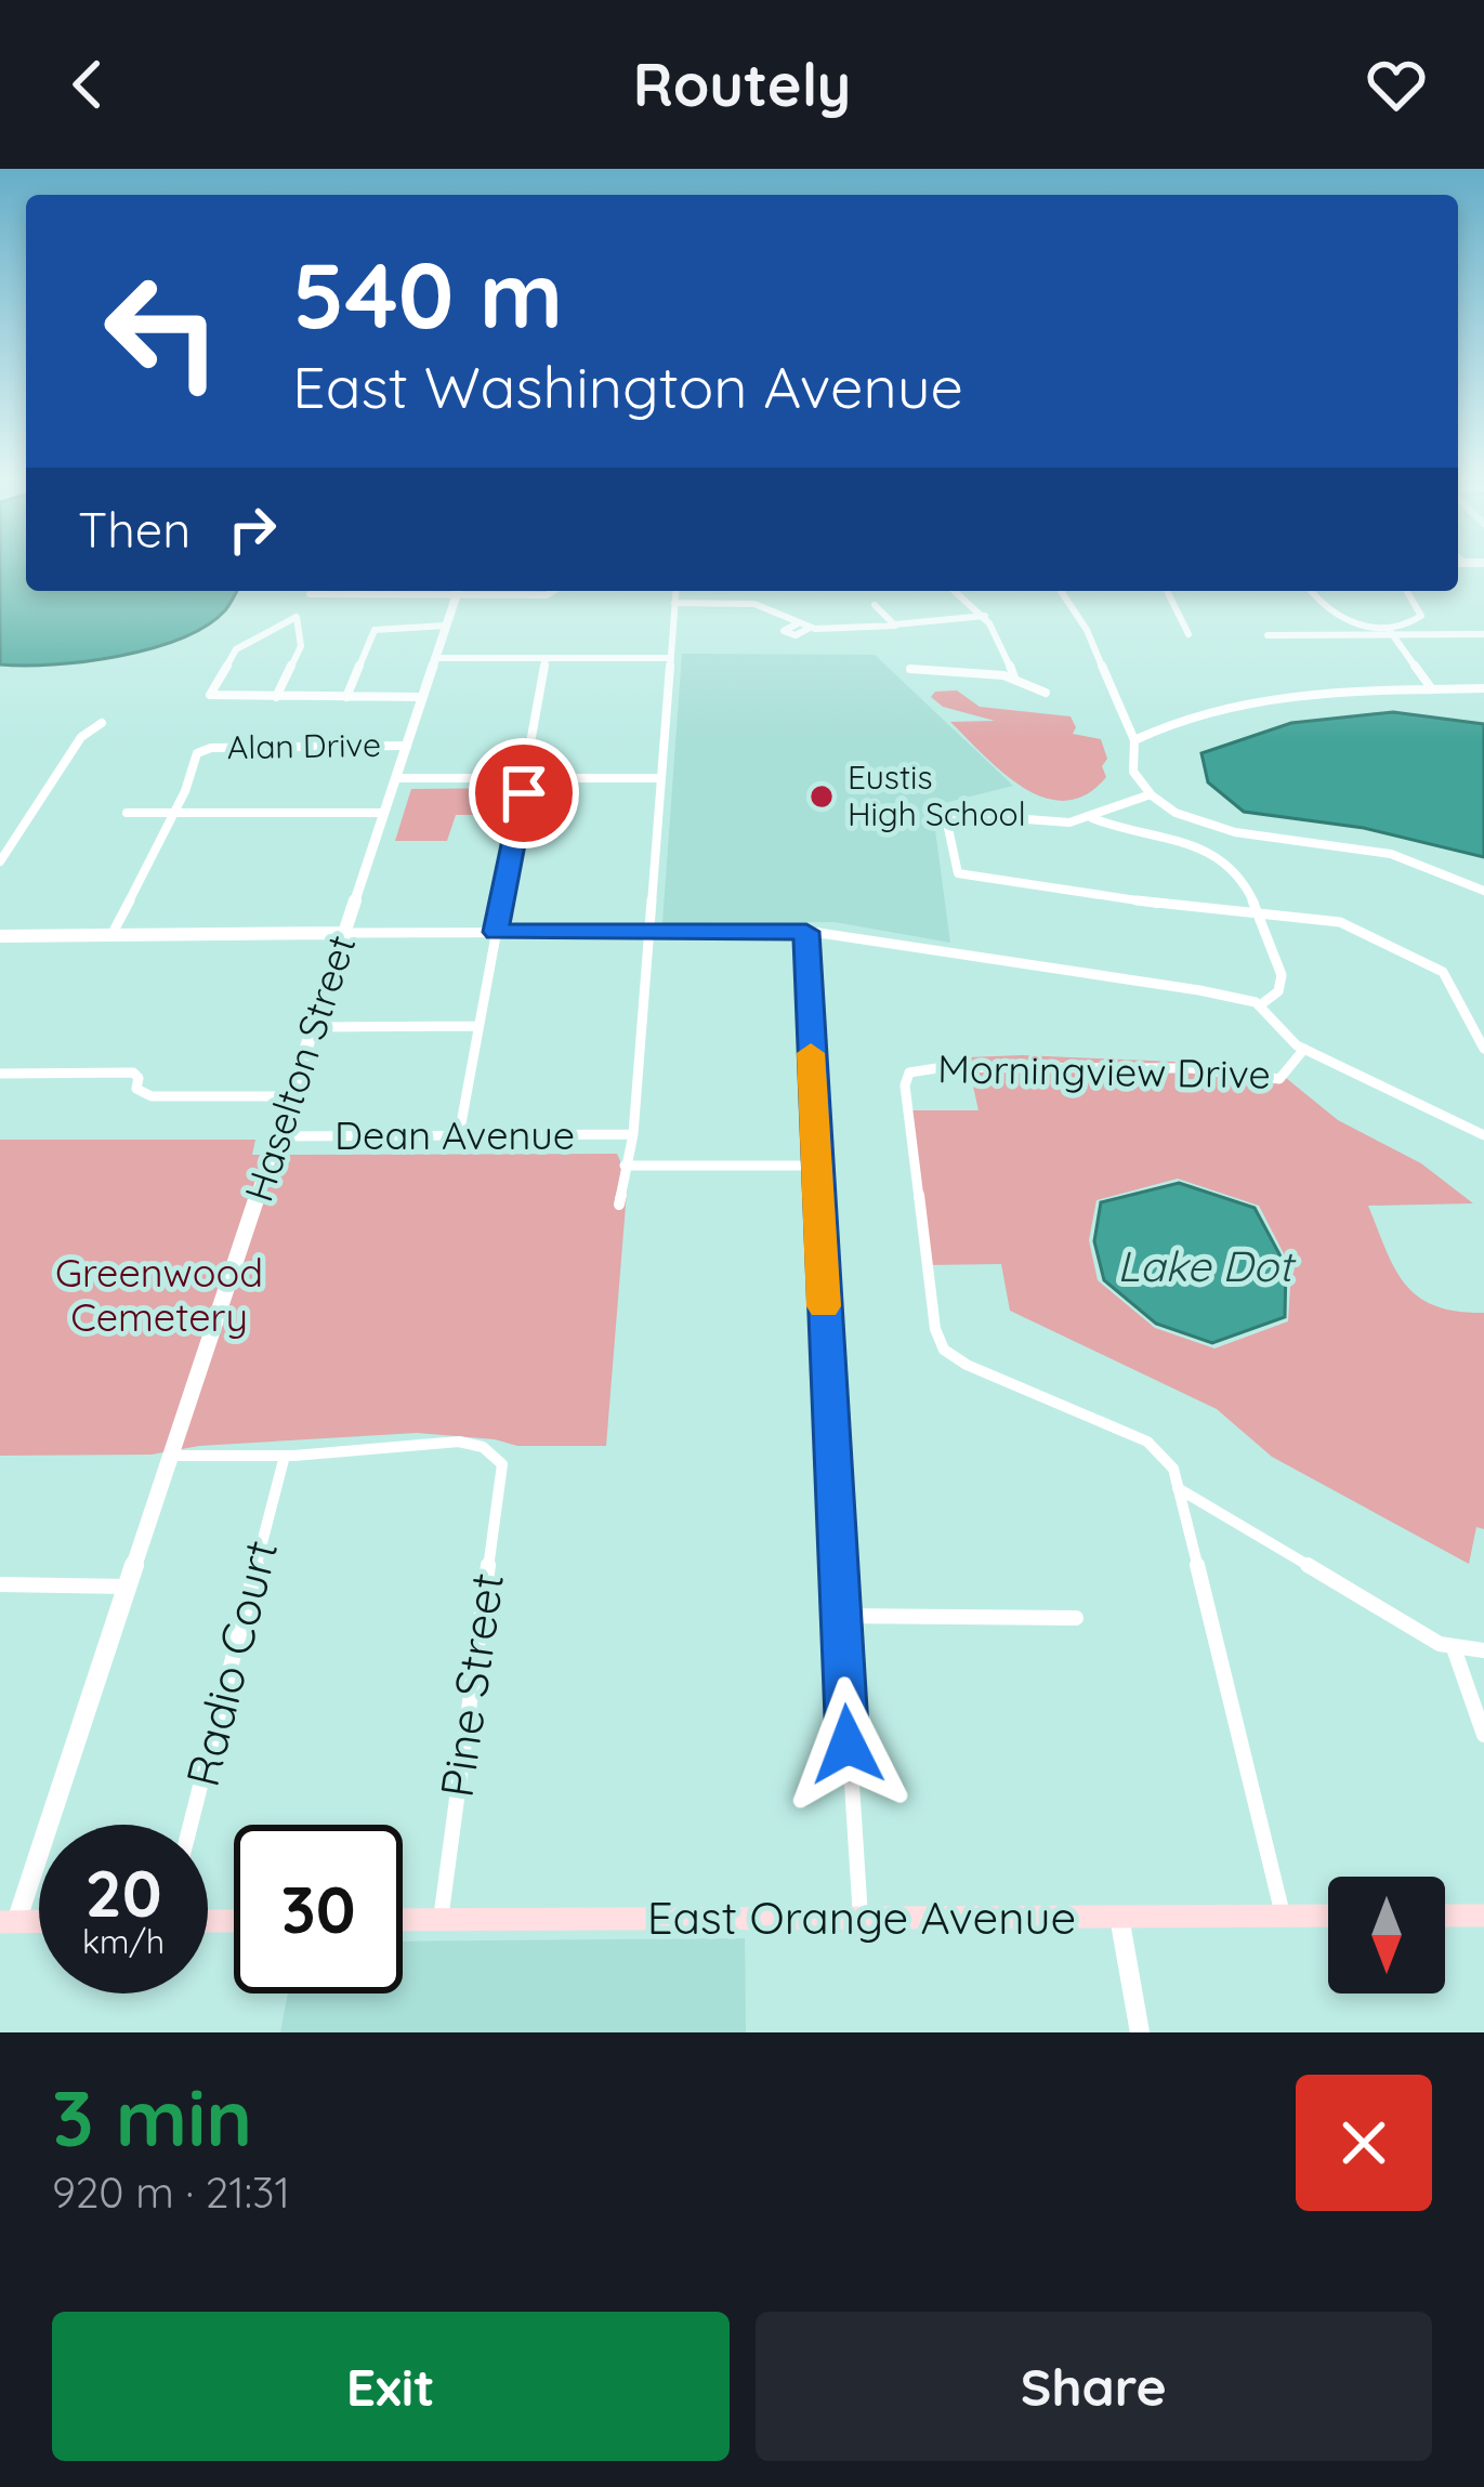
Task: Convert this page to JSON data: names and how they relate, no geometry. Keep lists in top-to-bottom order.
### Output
{
  "streets": {
    "main road": ["East Orange Avenue"],
    "street": [
      "Alan Drive",
      "Haselton Street",
      "Morningview Drive",
      "Dean Avenue",
      "Radio Court",
      "Pine Street"
    ]
  },
  "crossings": [
    ["Alan Drive", "Haselton Street"],
    ["Haselton Street", "Dean Avenue"],
    ["Radio Court", "Pine Street"],
    ["Pine Street", "East Orange Avenue"]
  ],
  "water": ["Lake Dot"],
  "parks": ["Greenwood Cemetery"],
  "places": ["Eustis High School"],
  "north": "bottom",
  "page": {
    "header": "Routely",
    "turn": ["540 m", "East Washington Avenue"],
    "then": "Then",
    "speed": "20 km/h",
    "limit": "30",
    "heading": ["3 min", "920 m · 21:31"],
    "buttons": ["Exit", "Share"]
  }
}
